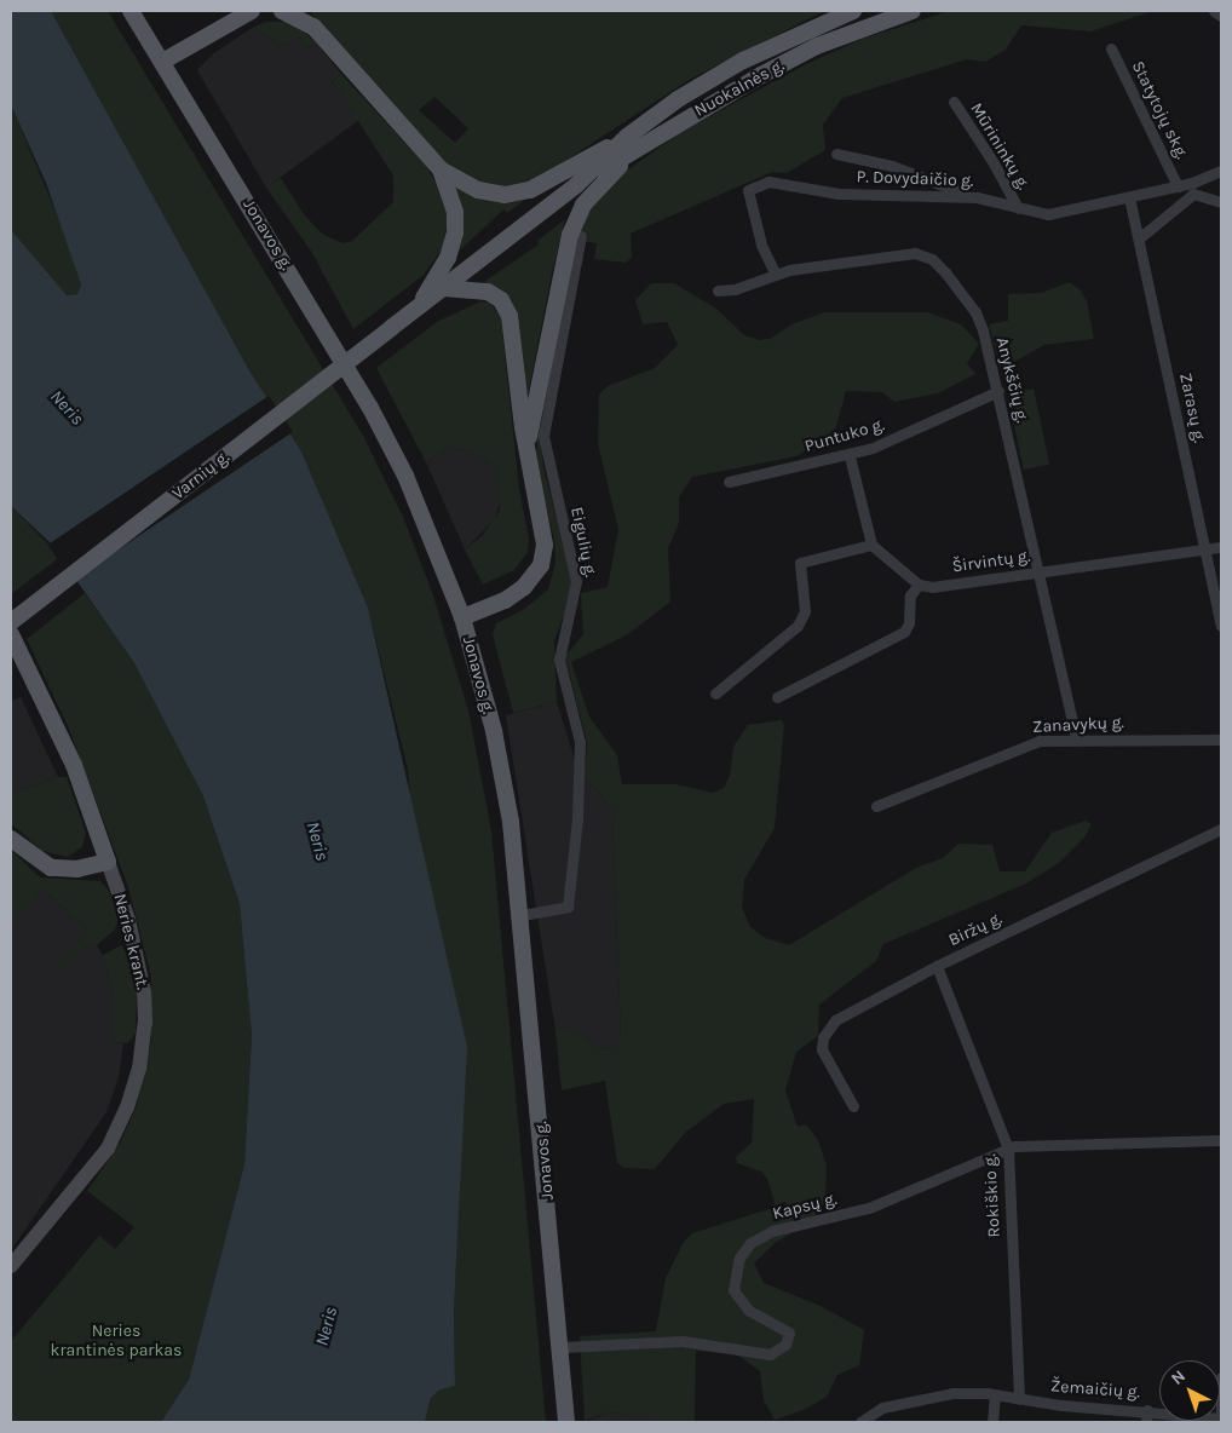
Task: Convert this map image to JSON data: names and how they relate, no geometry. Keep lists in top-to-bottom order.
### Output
{
  "streets": {
    "main road": [
      "Nuokalnės g.",
      "Jonavos g.",
      "Varnių g.",
      "Neries krant."
    ],
    "street": [
      "Statytojų skg.",
      "Mūrininkų g.",
      "P. Dovydaičio g.",
      "Anykščių g.",
      "Zarasų g.",
      "Puntuko g.",
      "Eigulių g.",
      "Širvintų g.",
      "Zanavykų g.",
      "Biržų g.",
      "Rokiškio g.",
      "Kapsų g.",
      "Žemaičių g."
    ]
  },
  "crossings": [
    ["Nuokalnės g.", "Varnių g."],
    ["Statytojų skg.", "P. Dovydaičio g."],
    ["Mūrininkų g.", "P. Dovydaičio g."],
    ["P. Dovydaičio g.", "Anykščių g."],
    ["P. Dovydaičio g.", "Zarasų g."],
    ["Jonavos g.", "Eigulių g."],
    ["Jonavos g.", "Kapsų g."],
    ["Anykščių g.", "Puntuko g."],
    ["Anykščių g.", "Širvintų g."],
    ["Anykščių g.", "Zanavykų g."],
    ["Zarasų g.", "Širvintų g."],
    ["Biržų g.", "Rokiškio g."],
    ["Rokiškio g.", "Kapsų g."],
    ["Rokiškio g.", "Žemaičių g."]
  ],
  "water": ["Neris"],
  "parks": ["Neries krantinės parkas"],
  "north": "top left"
}
